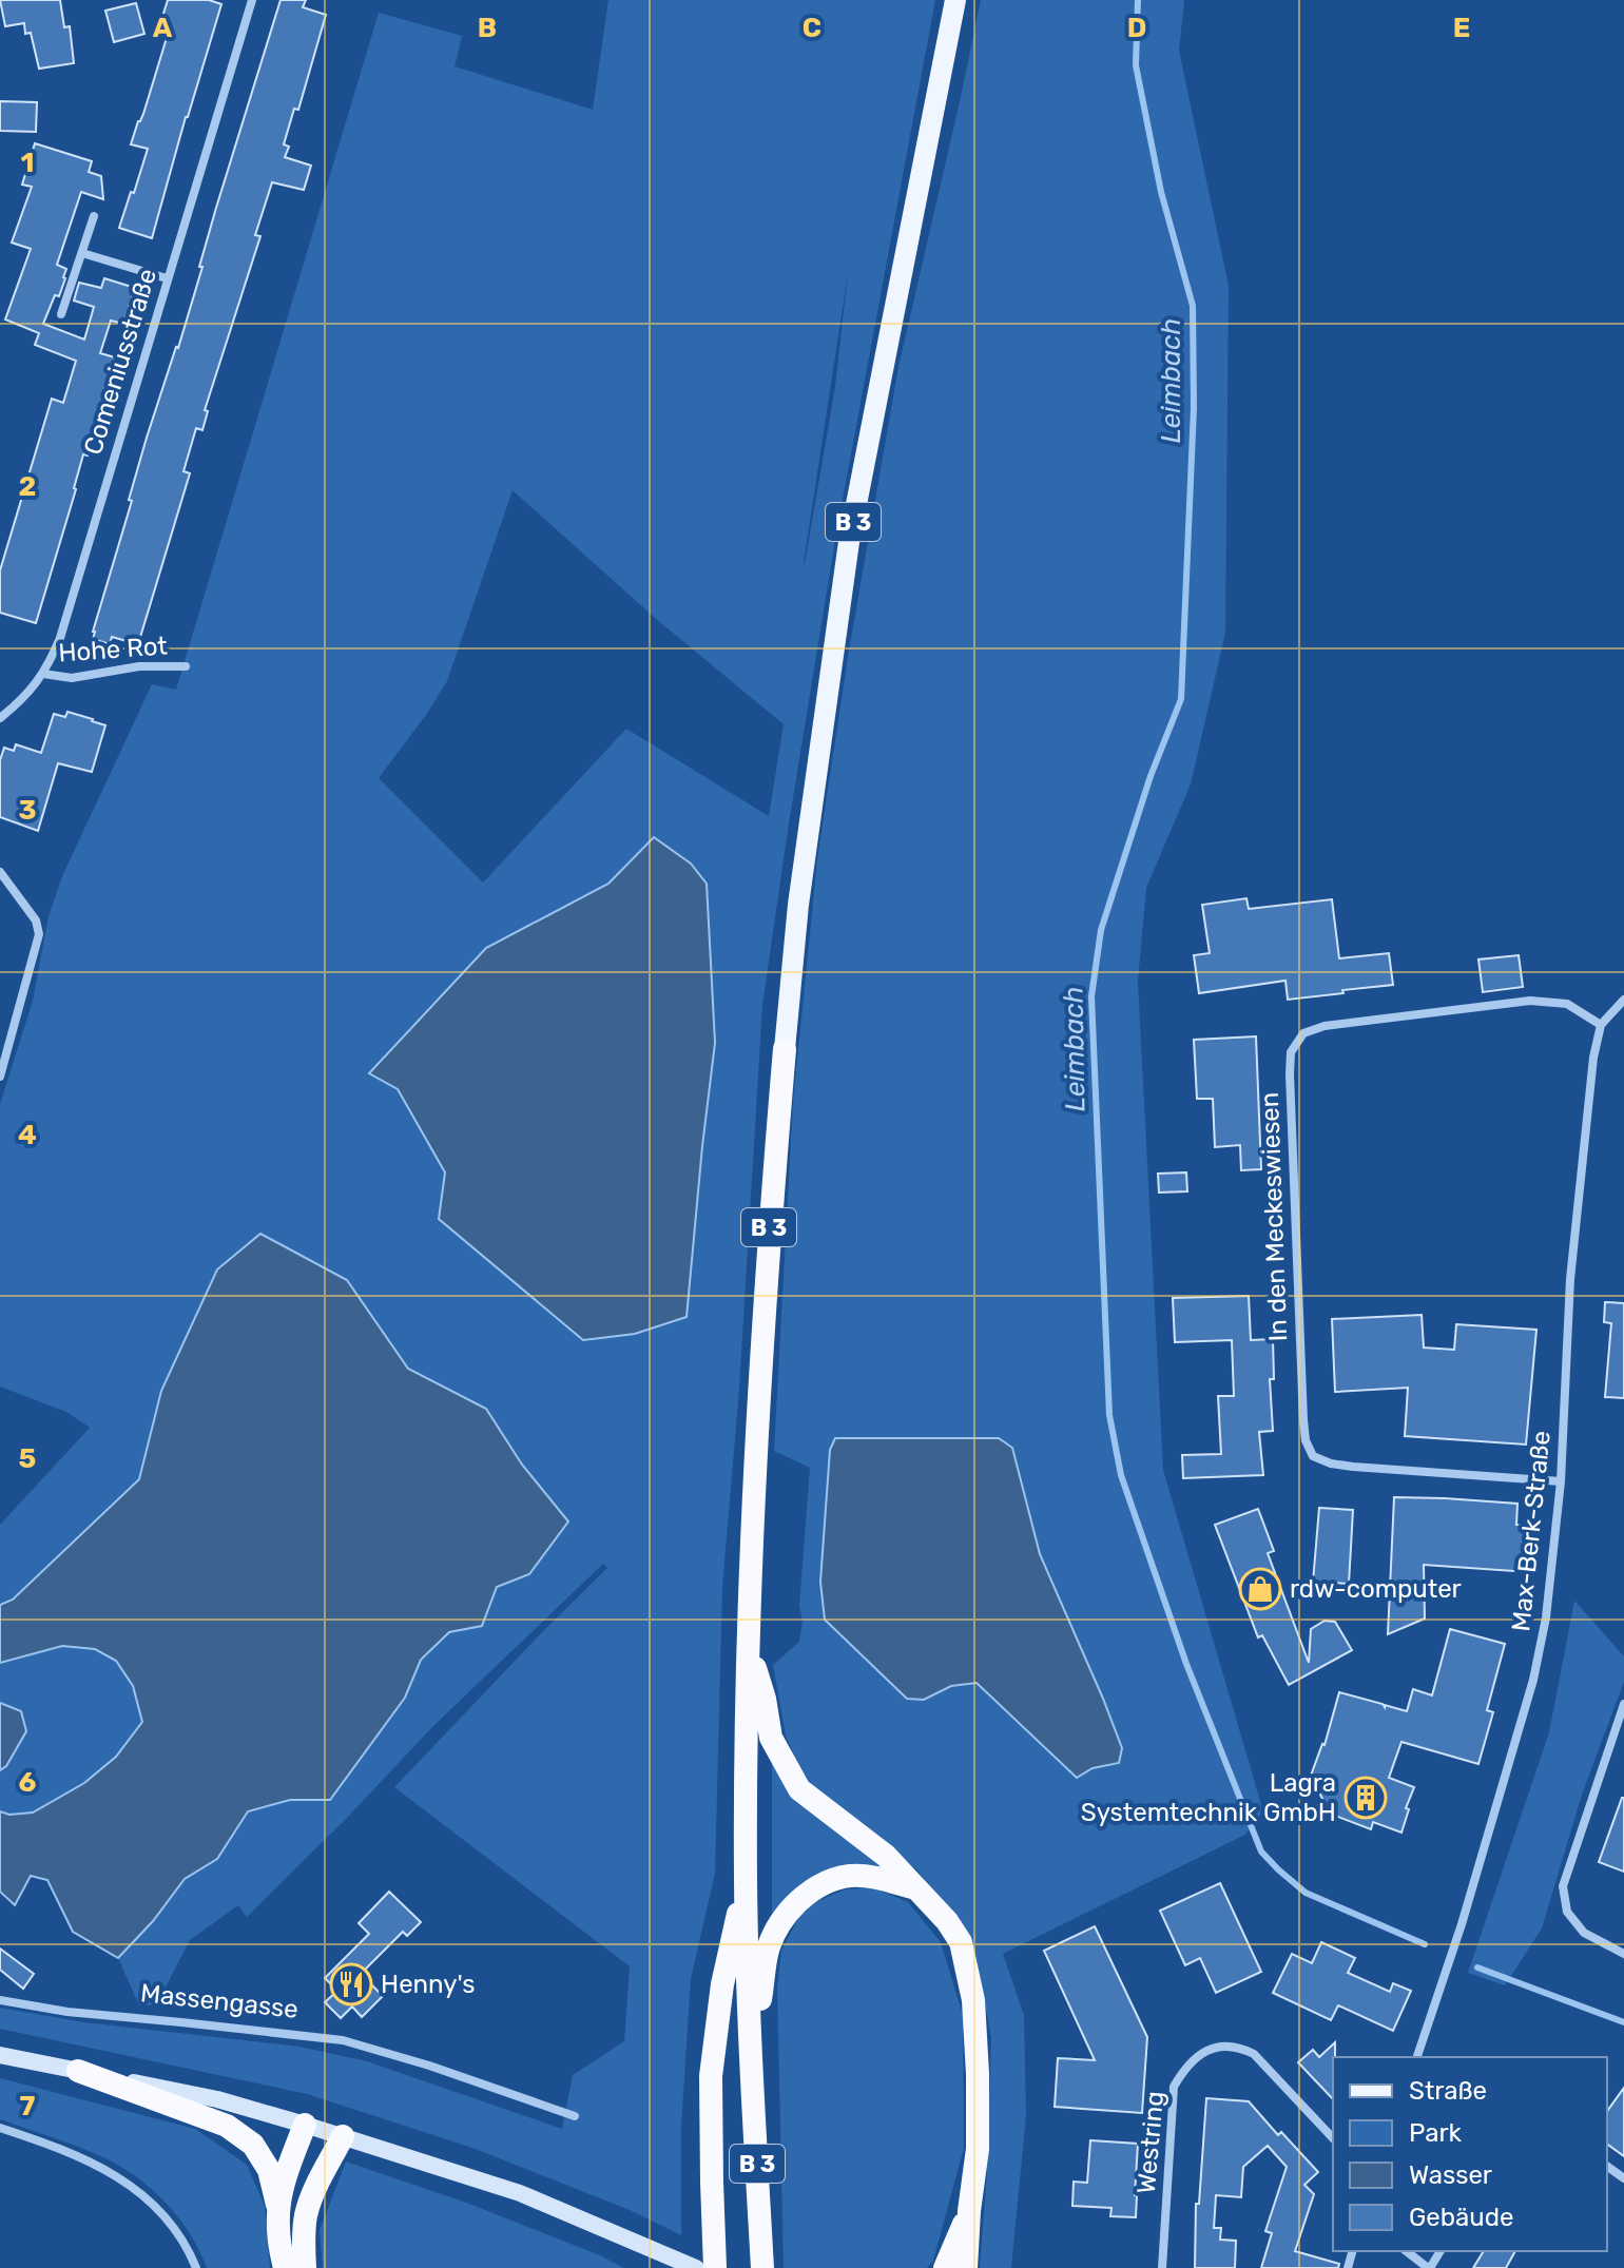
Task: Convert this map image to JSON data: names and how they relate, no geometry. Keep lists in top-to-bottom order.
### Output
{
  "streets": {
    "highway": ["B 3"],
    "street": [
      "Comeniusstraße",
      "Hohe Rot",
      "In den Meckeswiesen",
      "Max-Berk-Straße",
      "Massengasse",
      "Westring"
    ]
  },
  "crossings": [
    ["Comeniusstraße", "Hohe Rot"],
    ["In den Meckeswiesen", "Max-Berk-Straße"]
  ],
  "water": ["Leimbach"],
  "places": {
    "shop": ["rdw-computer"],
    "building": ["Lagra Systemtechnik GmbH"],
    "restaurant": ["Henny's"]
  },
  "legend": [
    "Straße",
    "Park",
    "Wasser",
    "Gebäude"
  ],
  "grid": {
    "columns": [
      "A",
      "B",
      "C",
      "D",
      "E"
    ],
    "rows": [
      "1",
      "2",
      "3",
      "4",
      "5",
      "6",
      "7"
    ]
  }
}
